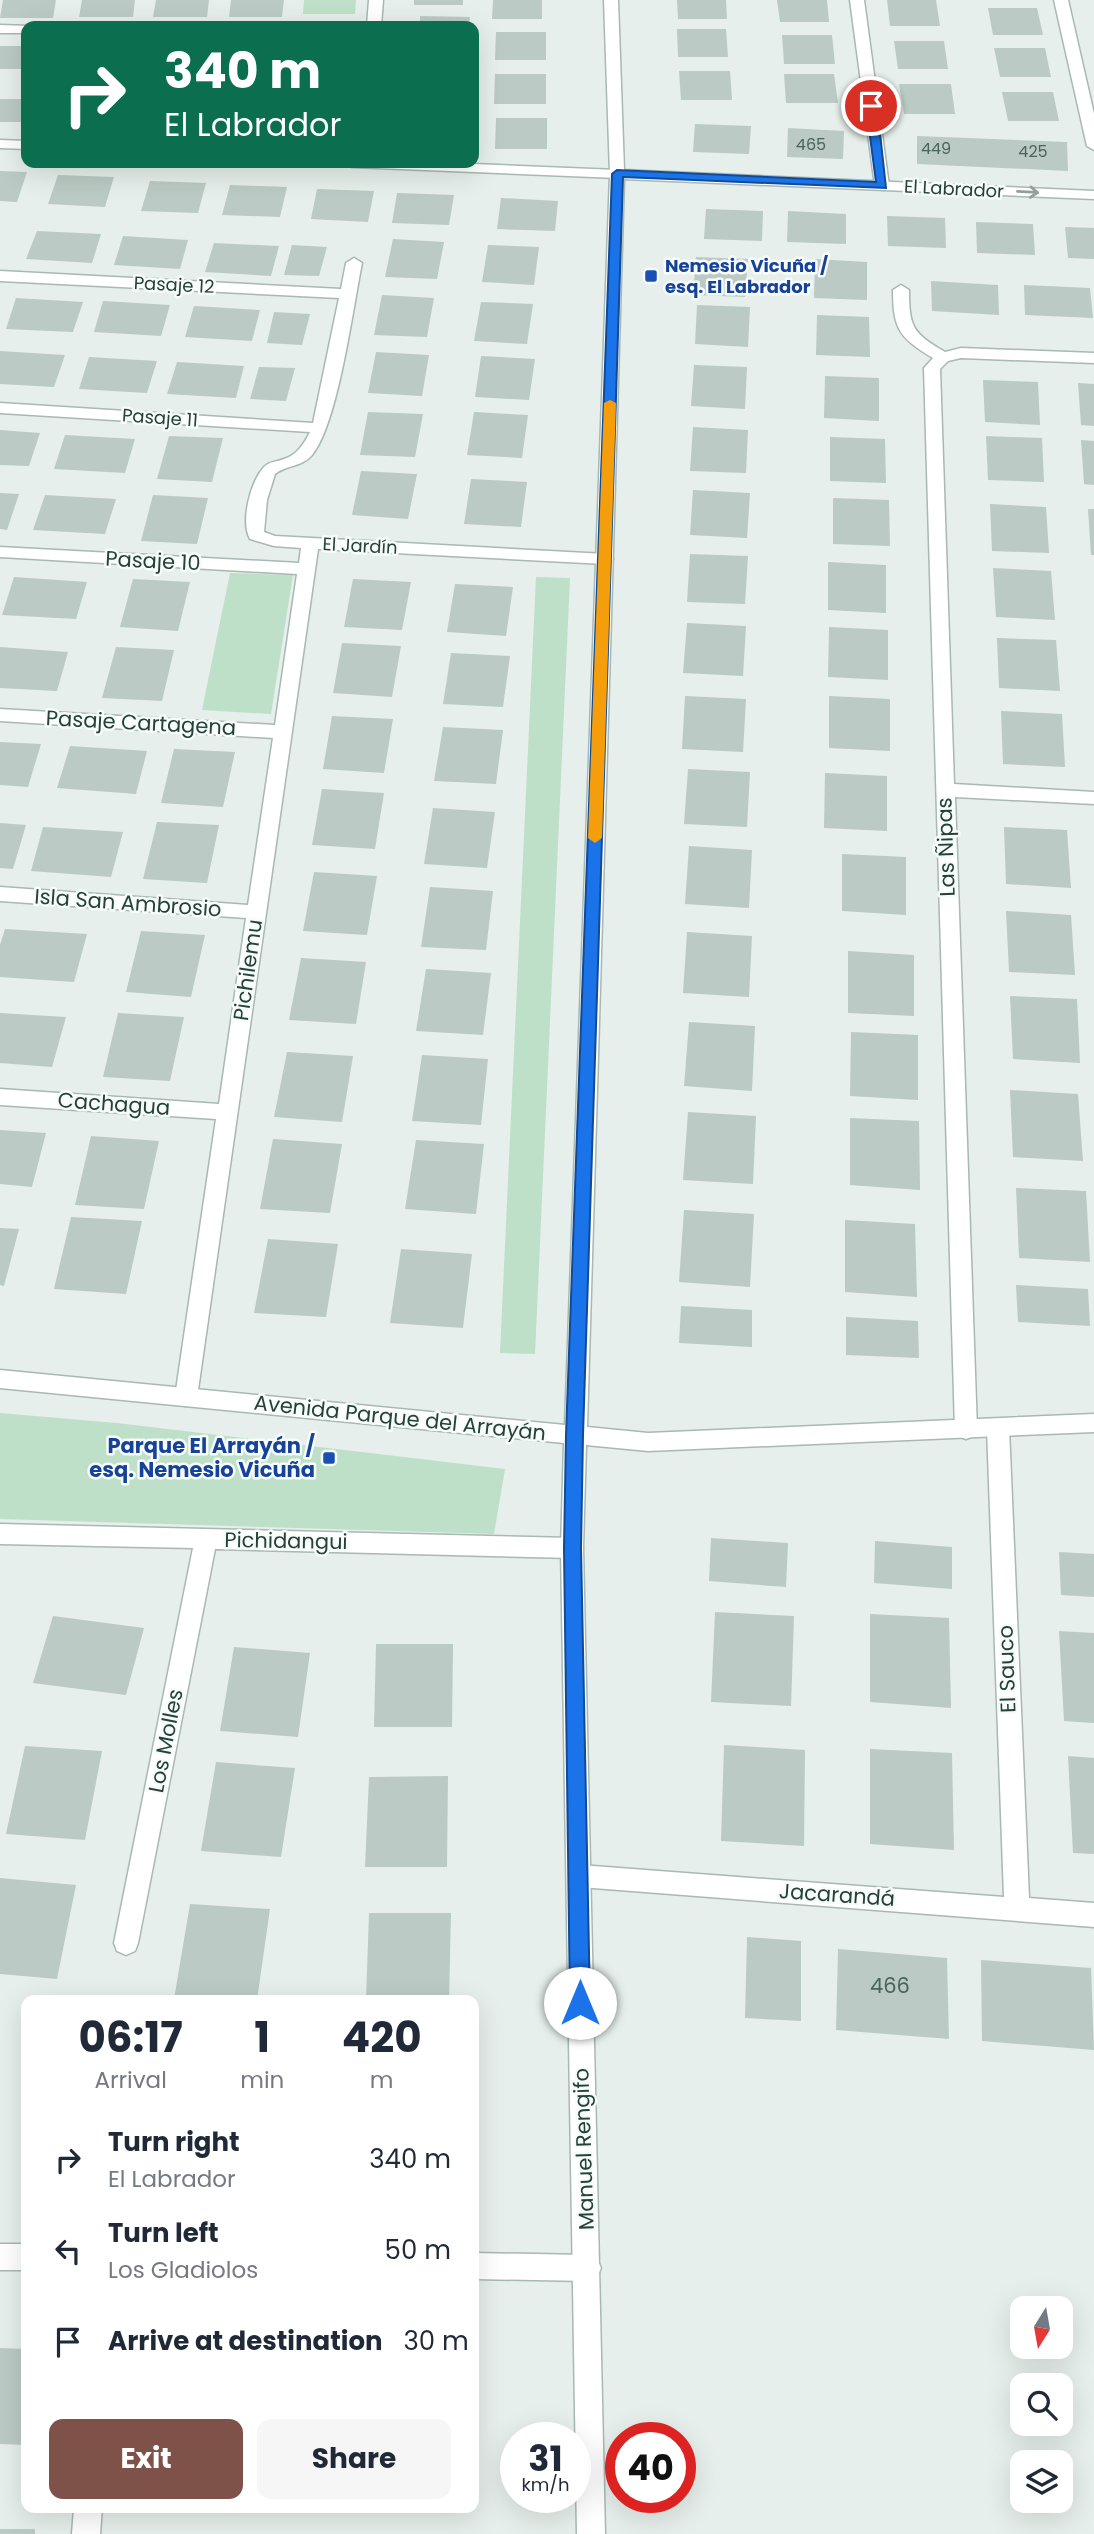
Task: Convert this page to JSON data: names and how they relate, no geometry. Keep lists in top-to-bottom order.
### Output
{
  "streets": {
    "street": [
      "El Labrador",
      "Pasaje 12",
      "Pasaje 11",
      "El Jardín",
      "Pasaje 10",
      "Pasaje Cartagena",
      "Las Ñipas",
      "Isla San Ambrosio",
      "Pichilemu",
      "Cachagua",
      "Avenida Parque del Arrayán",
      "Pichidangui",
      "El Sauco",
      "Los Molles",
      "Jacarandá",
      "Manuel Rengifo"
    ]
  },
  "crossings": [
    ["El Labrador", "Manuel Rengifo"],
    ["Pasaje 11", "El Jardín"],
    ["El Jardín", "Pichilemu"],
    ["El Jardín", "Manuel Rengifo"],
    ["Pasaje 10", "Pichilemu"],
    ["Pasaje Cartagena", "Pichilemu"],
    ["Las Ñipas", "Avenida Parque del Arrayán"],
    ["Isla San Ambrosio", "Pichilemu"],
    ["Pichilemu", "Cachagua"],
    ["Pichilemu", "Avenida Parque del Arrayán"],
    ["Avenida Parque del Arrayán", "El Sauco"],
    ["Avenida Parque del Arrayán", "Manuel Rengifo"],
    ["Pichidangui", "Los Molles"],
    ["Pichidangui", "Manuel Rengifo"],
    ["El Sauco", "Jacarandá"],
    ["Jacarandá", "Manuel Rengifo"]
  ],
  "places": {
    "transit": ["Nemesio Vicuña / esq. El Labrador", "Parque El Arrayán / esq. Nemesio Vicuña"]
  },
  "house_numbers": [
    "465",
    "449",
    "425",
    "466"
  ],
  "north": "bottom",
  "page": {
    "turn": ["340 m", "El Labrador"],
    "eta": [
      "06:17",
      "Arrival",
      "1",
      "min",
      "420",
      "m"
    ],
    "list": [
      {
        "name": "Turn right",
        "note": "El Labrador",
        "value": "340 m"
      },
      {
        "name": "Turn left",
        "note": "Los Gladiolos",
        "value": "50 m"
      },
      {
        "name": "Arrive at destination",
        "value": "30 m"
      }
    ],
    "buttons": ["Exit", "Share"],
    "speed": "31 km/h",
    "limit": "40"
  }
}
